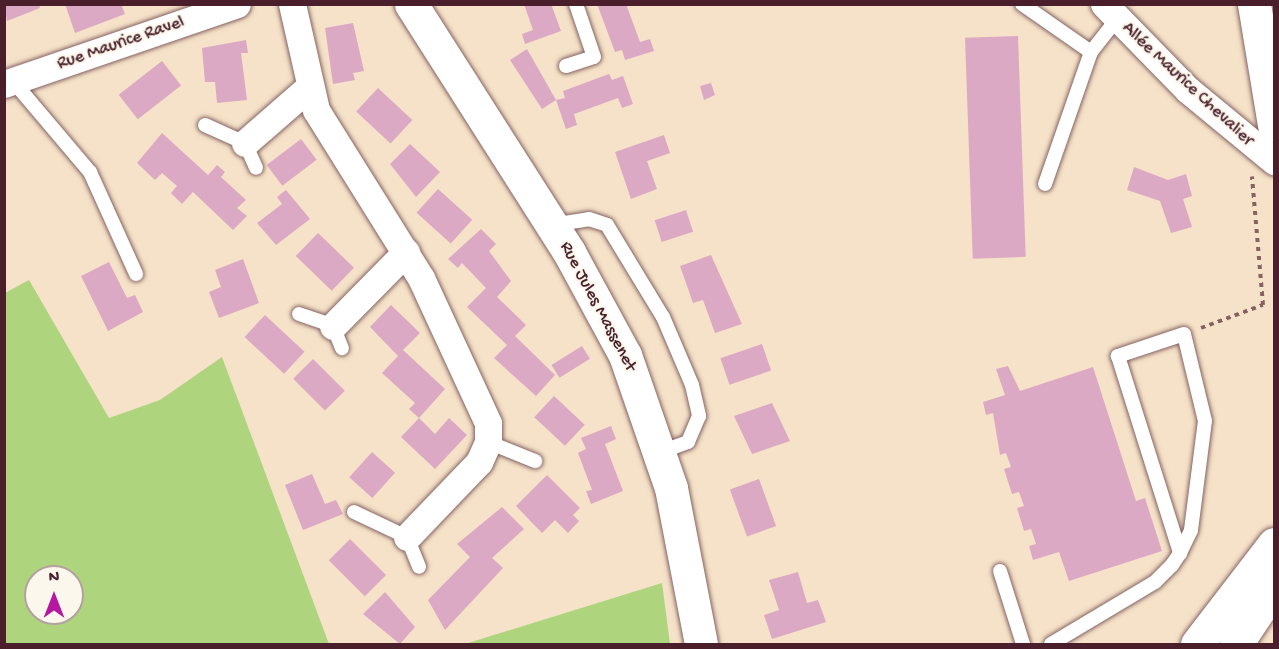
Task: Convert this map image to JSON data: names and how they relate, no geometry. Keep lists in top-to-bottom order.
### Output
{
  "streets": {
    "street": ["Rue Maurice Ravel", "Allée Maurice Chevalier", "Rue Jules Massenet"]
  },
  "north": "top"
}
